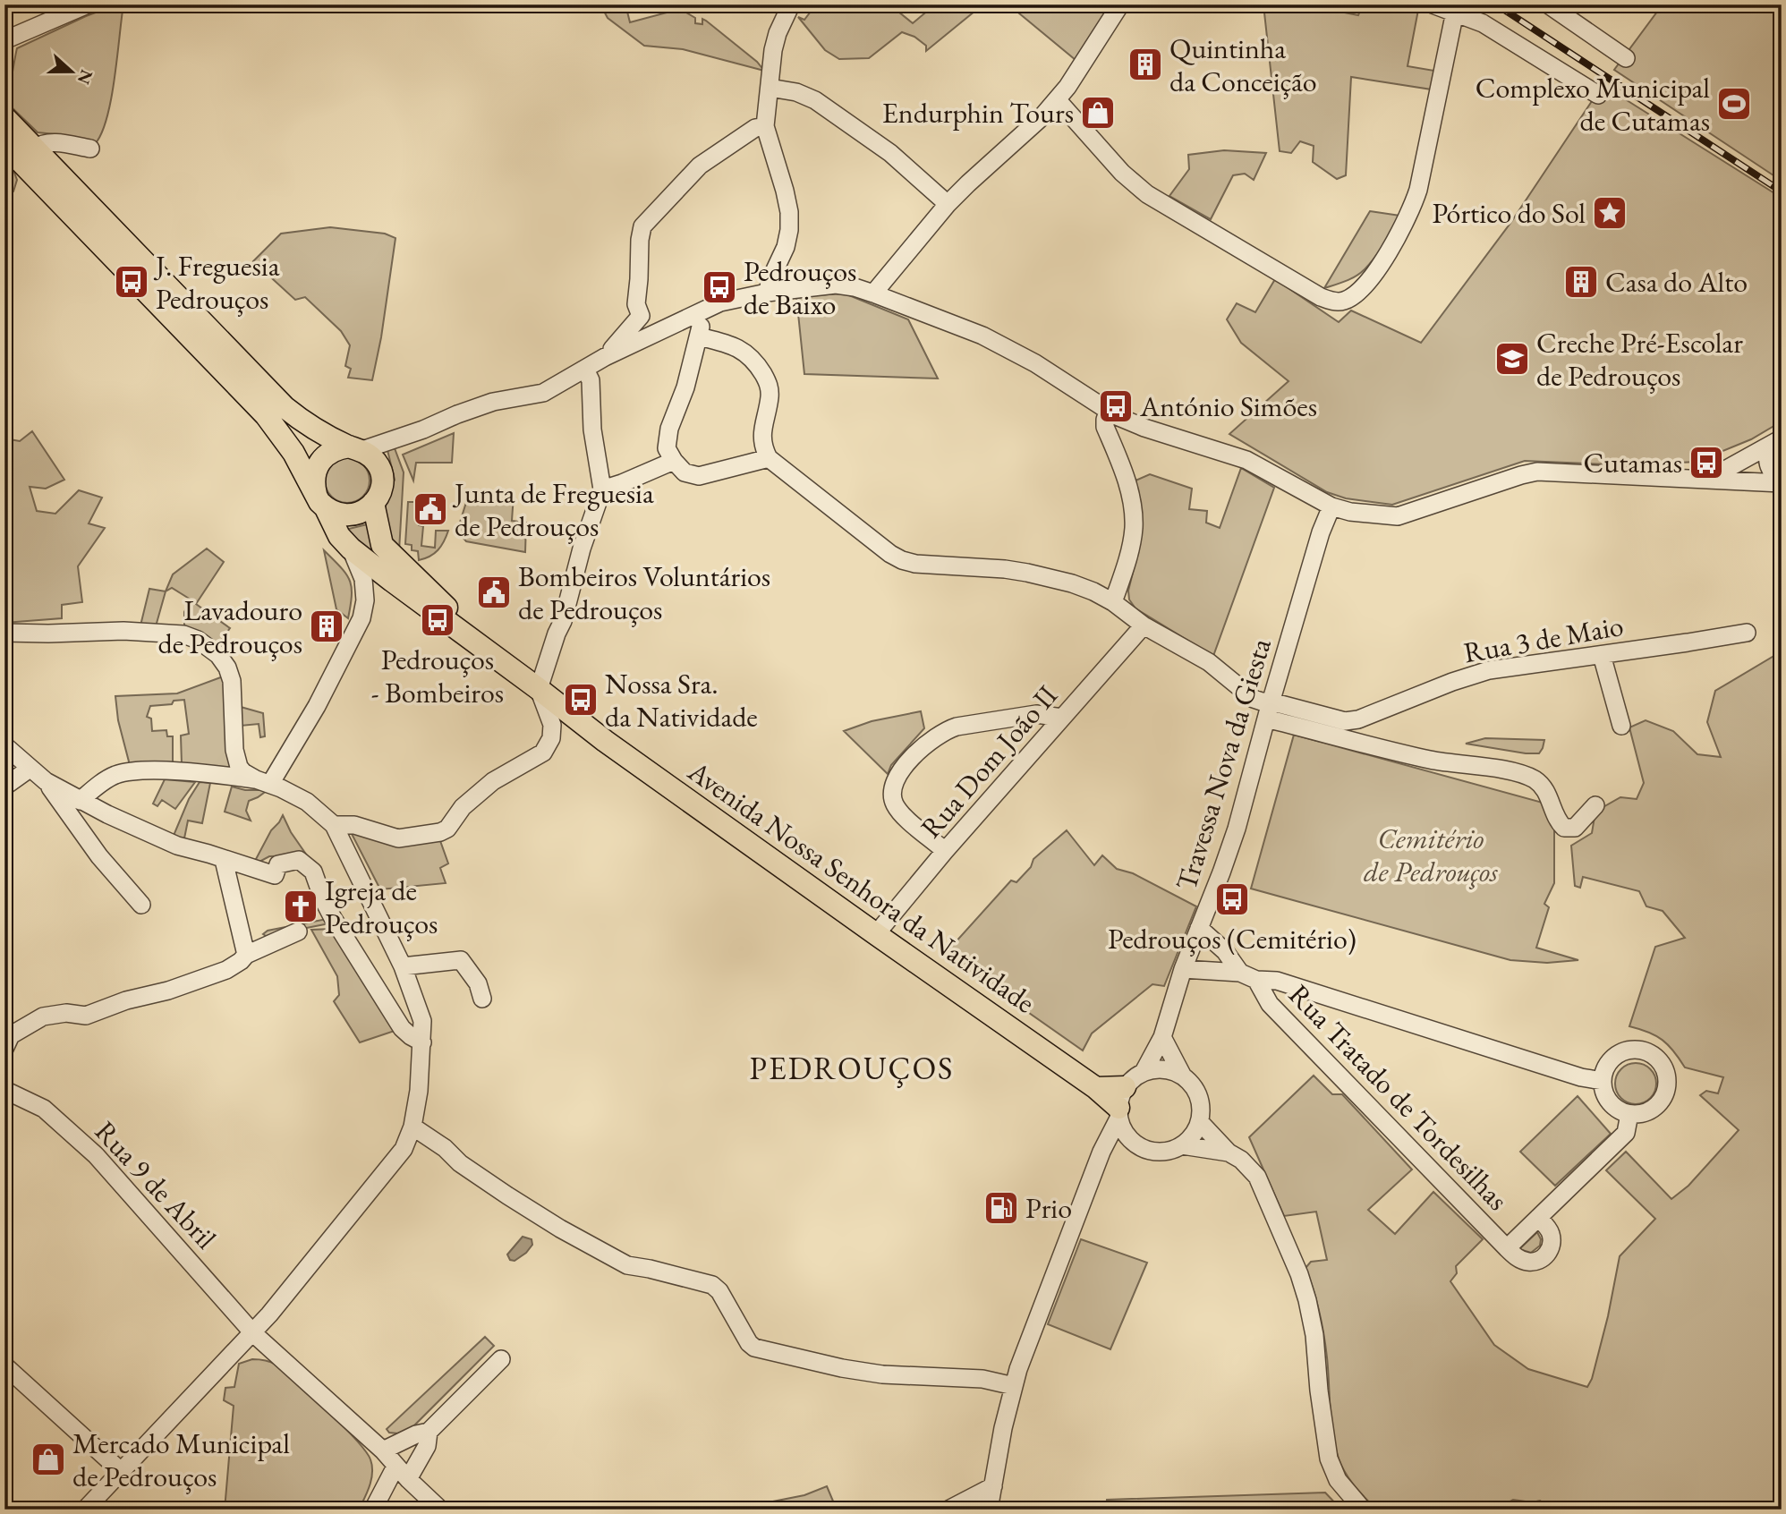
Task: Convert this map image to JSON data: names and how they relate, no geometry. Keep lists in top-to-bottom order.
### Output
{
  "streets": {
    "main road": ["Avenida Nossa Senhora da Natividade"],
    "street": [
      "Rua 3 de Maio",
      "Rua Dom João II",
      "Travessa Nova da Giesta",
      "Rua Tratado de Tordesilhas",
      "Rua 9 de Abril"
    ]
  },
  "crossings": [
    ["Rua 3 de Maio", "Rua Dom João II"],
    ["Rua 3 de Maio", "Travessa Nova da Giesta"],
    ["Rua Dom João II", "Avenida Nossa Senhora da Natividade"],
    ["Travessa Nova da Giesta", "Avenida Nossa Senhora da Natividade"],
    ["Travessa Nova da Giesta", "Rua Tratado de Tordesilhas"]
  ],
  "districts": ["PEDROUÇOS"],
  "parks": ["Cemitério de Pedrouços"],
  "places": {
    "building": ["Quintinha da Conceição", "Casa do Alto", "Lavadouro de Pedrouços"],
    "sports": ["Complexo Municipal de Cutamas"],
    "shop": ["Endurphin Tours", "Mercado Municipal de Pedrouços"],
    "place": ["Pórtico do Sol"],
    "bus stop": [
      "J. Freguesia Pedrouços",
      "Pedrouços de Baixo",
      "António Simões",
      "Cutamas",
      "Pedrouços - Bombeiros",
      "Nossa Sra. da Natividade",
      "Pedrouços (Cemitério)"
    ],
    "school or university": ["Creche Pré-Escolar de Pedrouços"],
    "public building": ["Junta de Freguesia de Pedrouços", "Bombeiros Voluntários de Pedrouços"],
    "church": ["Igreja de Pedrouços"],
    "fuel station": ["Prio"]
  },
  "north": "right"
}
